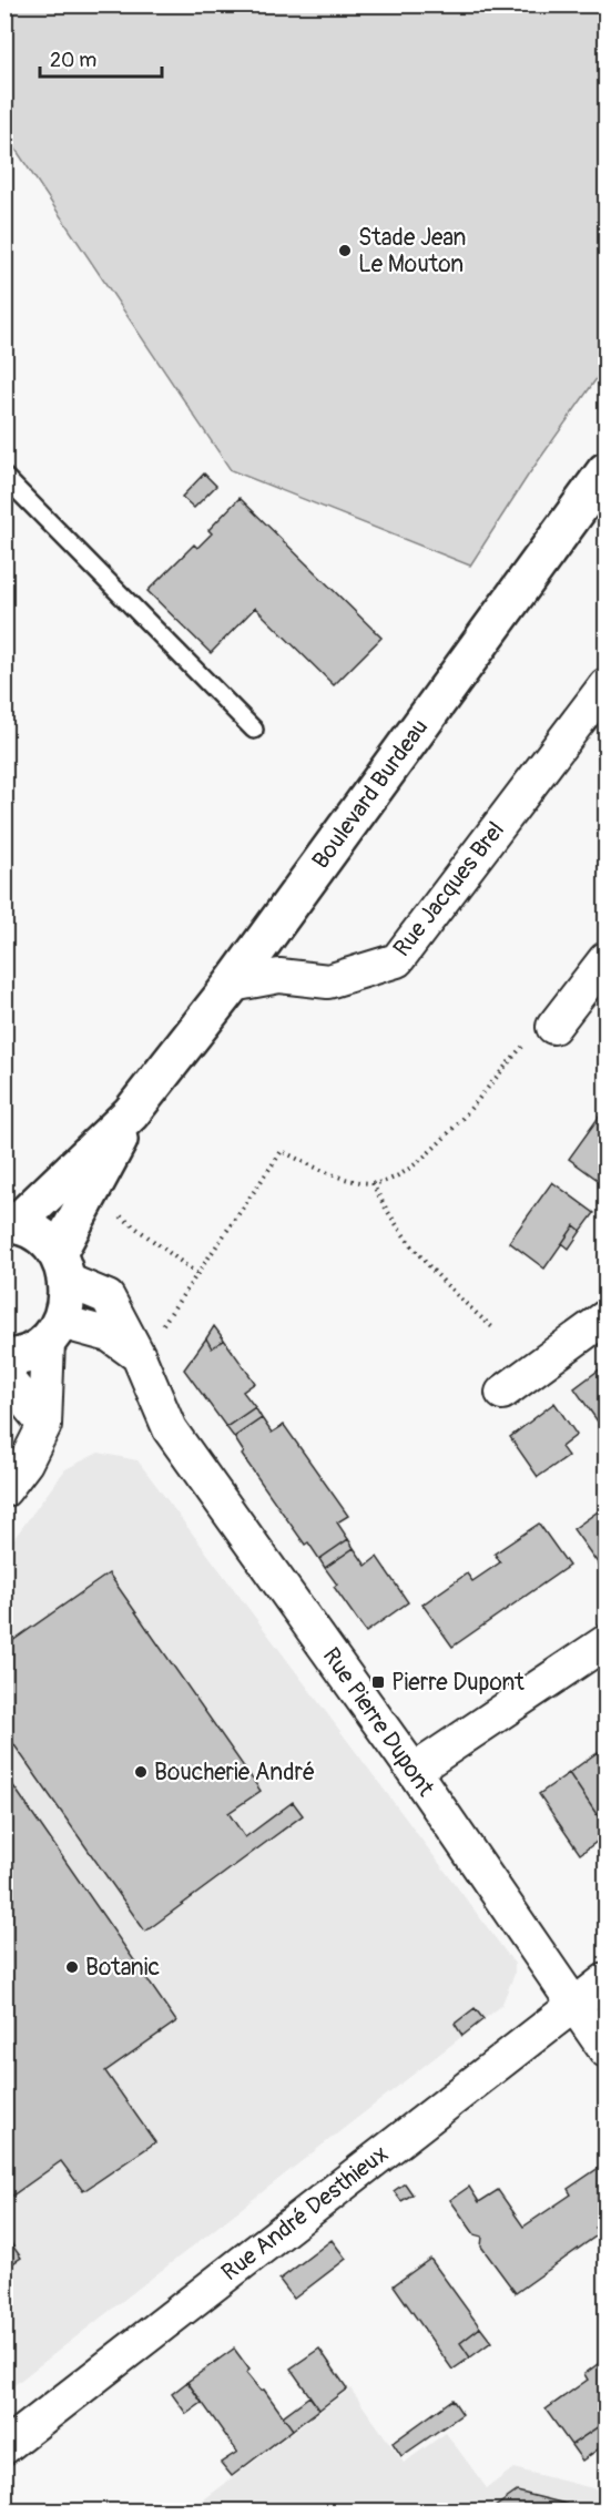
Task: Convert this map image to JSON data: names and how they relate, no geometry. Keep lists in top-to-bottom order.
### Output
{
  "streets": {
    "main road": ["Boulevard Burdeau"],
    "street": ["Rue Jacques Brel", "Rue Pierre Dupont", "Rue André Desthieux"]
  },
  "crossings": [
    ["Boulevard Burdeau", "Rue Jacques Brel"],
    ["Boulevard Burdeau", "Rue Pierre Dupont"],
    ["Rue Pierre Dupont", "Rue André Desthieux"]
  ],
  "places": {
    "other": ["Stade Jean Le Mouton", "Boucherie André", "Botanic"],
    "transit": ["Pierre Dupont"]
  },
  "scale_bar": "20 m"
}
